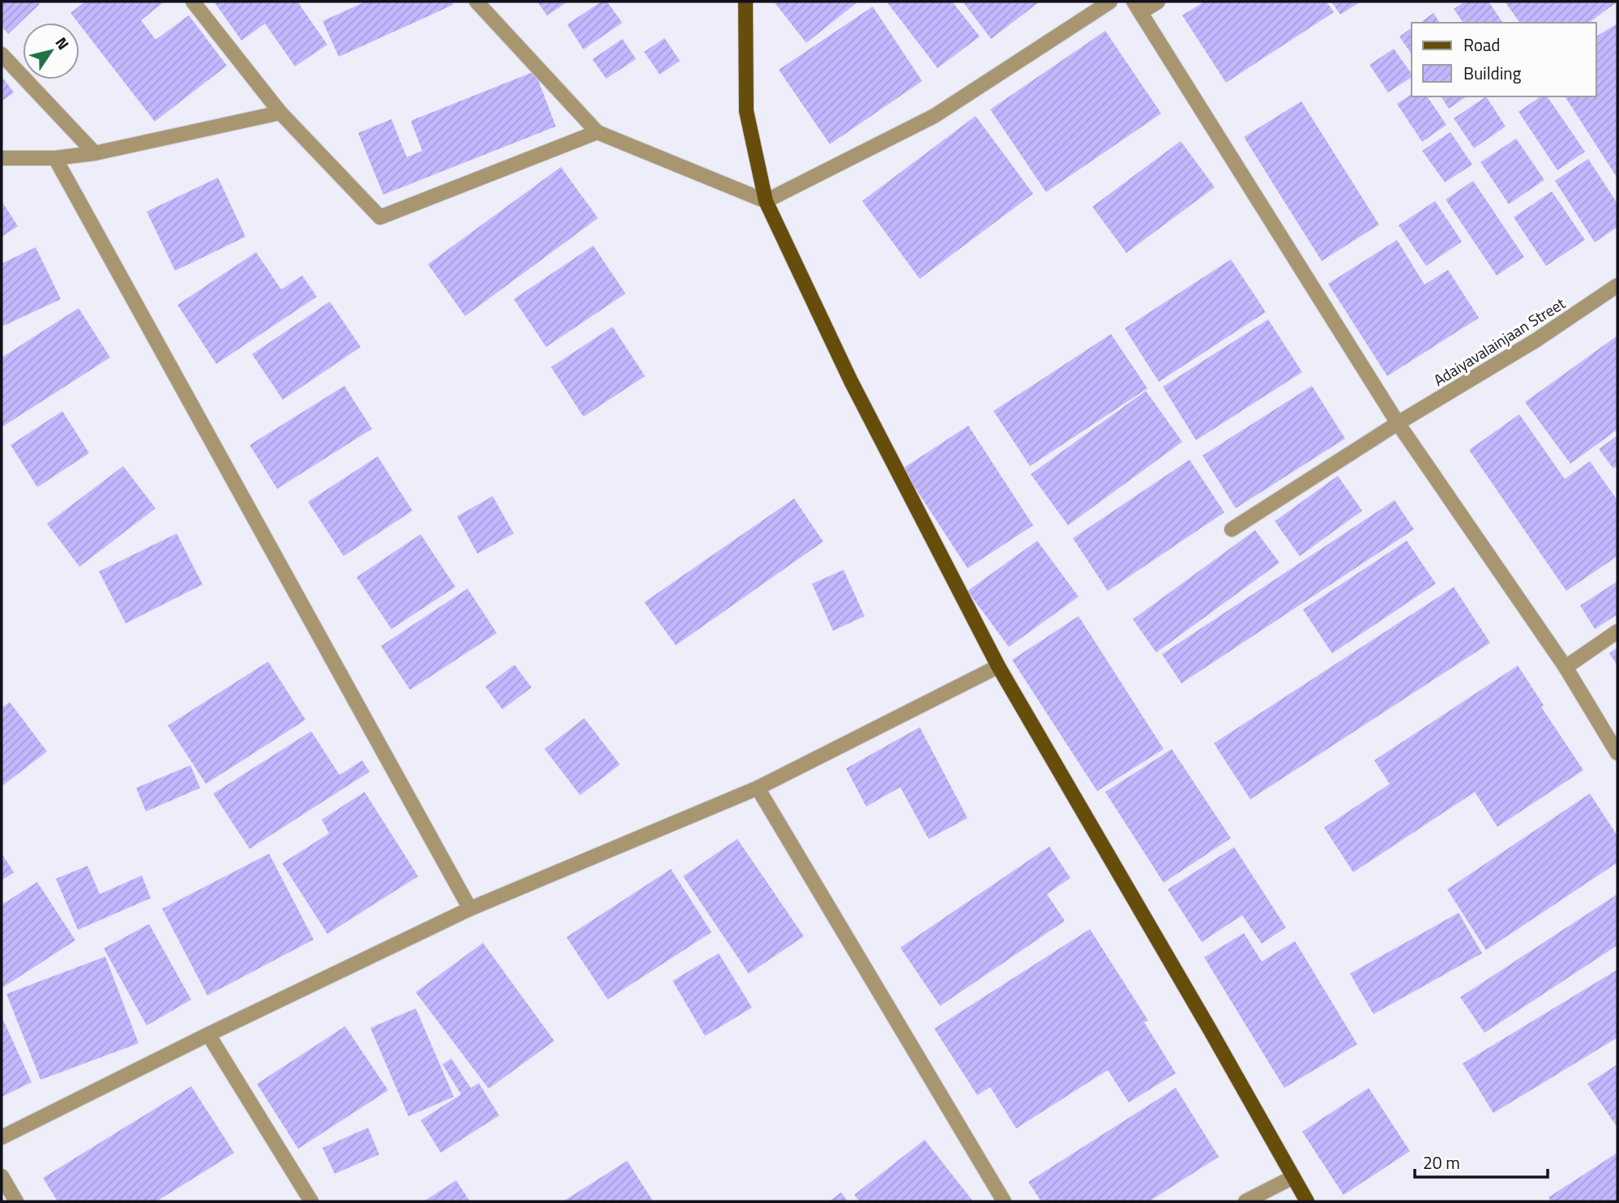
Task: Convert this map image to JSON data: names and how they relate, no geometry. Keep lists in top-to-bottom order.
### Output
{
  "streets": {
    "street": ["Adaiyavalainjaan Street"]
  },
  "legend": ["Road", "Building"],
  "scale_bar": "20 m",
  "north": "top right"
}
